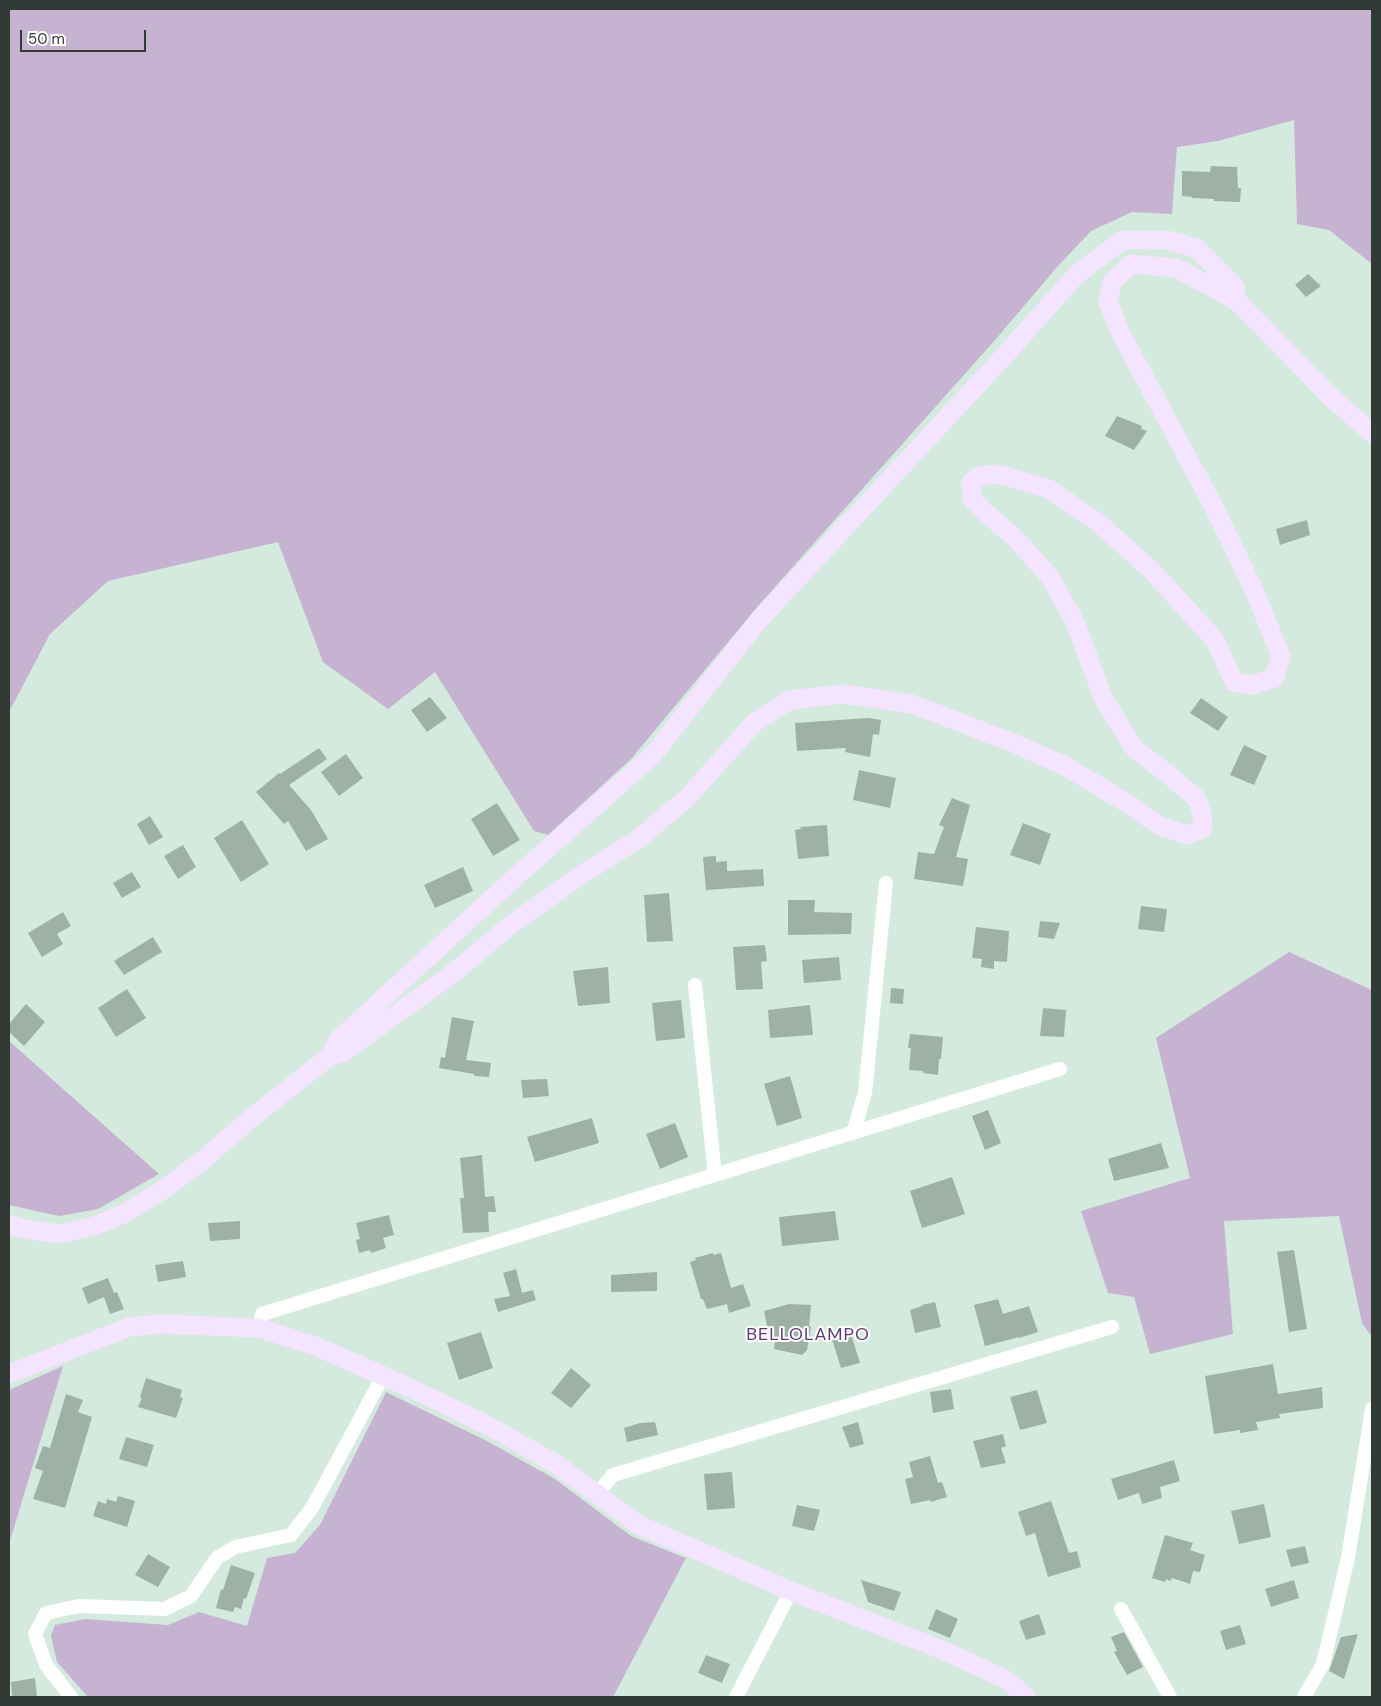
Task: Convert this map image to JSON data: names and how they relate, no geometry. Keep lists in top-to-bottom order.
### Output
{
  "districts": ["BELLOLAMPO"],
  "scale_bar": "50 m"
}
